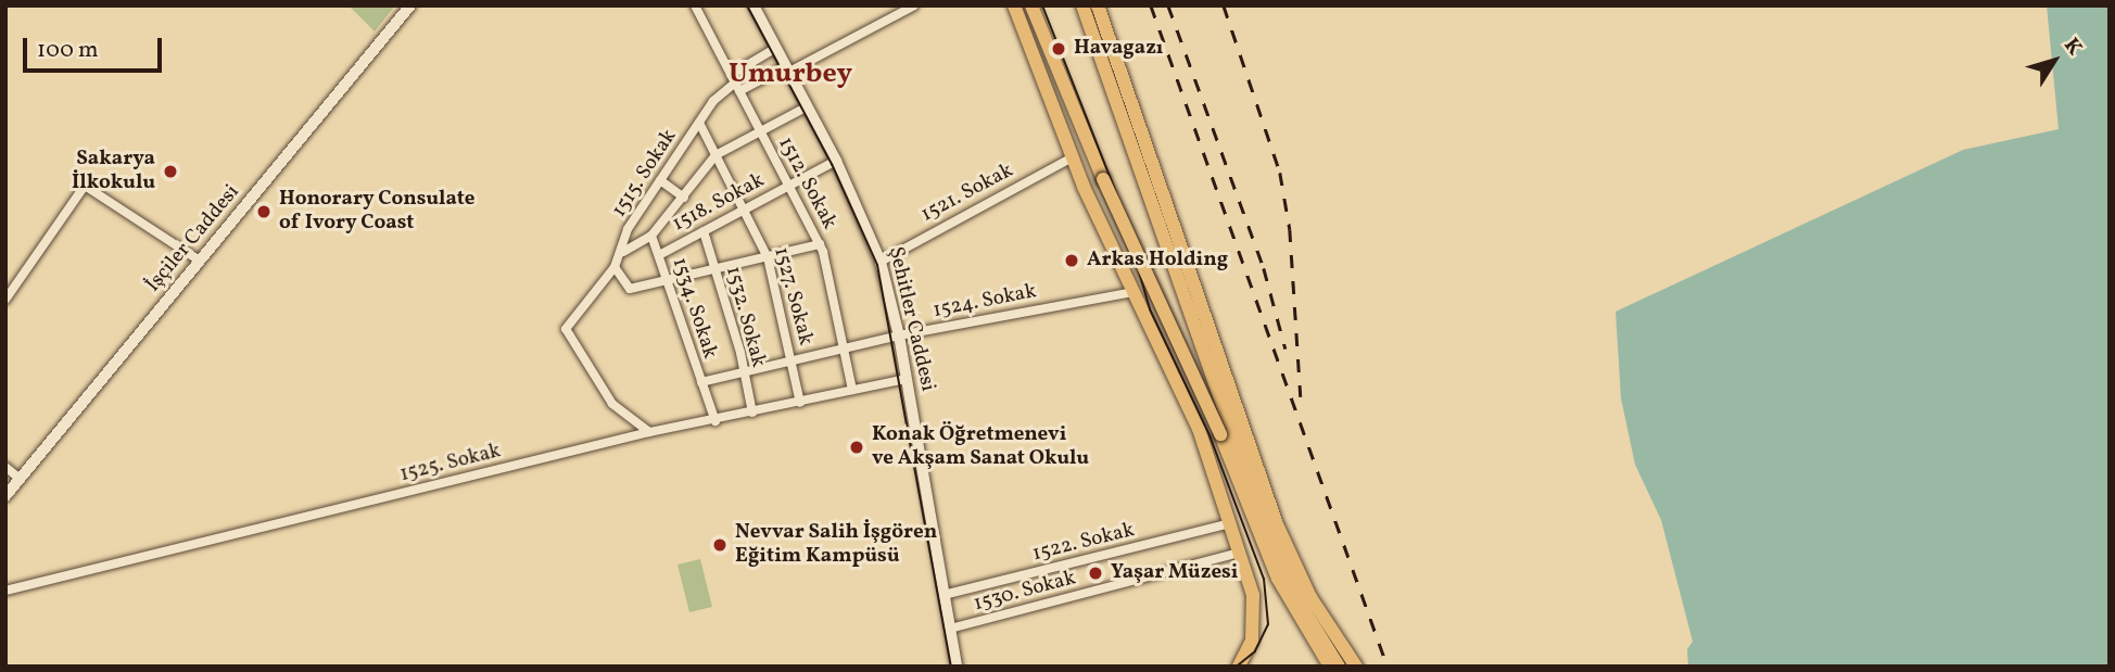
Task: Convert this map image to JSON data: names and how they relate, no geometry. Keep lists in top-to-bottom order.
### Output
{
  "streets": {
    "street": [
      "1515. Sokak",
      "1512. Sokak",
      "1521. Sokak",
      "1518. Sokak",
      "İşçiler Caddesi",
      "1527. Sokak",
      "1524. Sokak",
      "1534. Sokak",
      "1532. Sokak",
      "Şehitler Caddesi",
      "1525. Sokak",
      "1522. Sokak",
      "1530. Sokak"
    ]
  },
  "crossings": [
    ["1515. Sokak", "1512. Sokak"],
    ["1515. Sokak", "1527. Sokak"],
    ["1515. Sokak", "1534. Sokak"],
    ["1515. Sokak", "Şehitler Caddesi"],
    ["1515. Sokak", "1525. Sokak"],
    ["1512. Sokak", "1518. Sokak"],
    ["1512. Sokak", "1524. Sokak"],
    ["1512. Sokak", "1525. Sokak"],
    ["1521. Sokak", "Şehitler Caddesi"],
    ["1518. Sokak", "1527. Sokak"],
    ["1518. Sokak", "1534. Sokak"],
    ["1518. Sokak", "1532. Sokak"],
    ["1518. Sokak", "Şehitler Caddesi"],
    ["1527. Sokak", "1524. Sokak"],
    ["1527. Sokak", "1525. Sokak"],
    ["1524. Sokak", "1534. Sokak"],
    ["1524. Sokak", "1532. Sokak"],
    ["1524. Sokak", "Şehitler Caddesi"],
    ["1534. Sokak", "1525. Sokak"],
    ["1532. Sokak", "1525. Sokak"],
    ["Şehitler Caddesi", "1525. Sokak"],
    ["Şehitler Caddesi", "1522. Sokak"],
    ["Şehitler Caddesi", "1530. Sokak"]
  ],
  "districts": ["Umurbey"],
  "places": [
    "Havagazı",
    "Sakarya İlkokulu",
    "Honorary Consulate of Ivory Coast",
    "Arkas Holding",
    "Konak Öğretmenevi ve Akşam Sanat Okulu",
    "Nevvar Salih İşgören Eğitim Kampüsü",
    "Yaşar Müzesi"
  ],
  "scale_bar": "100 m",
  "north": "top right"
}
